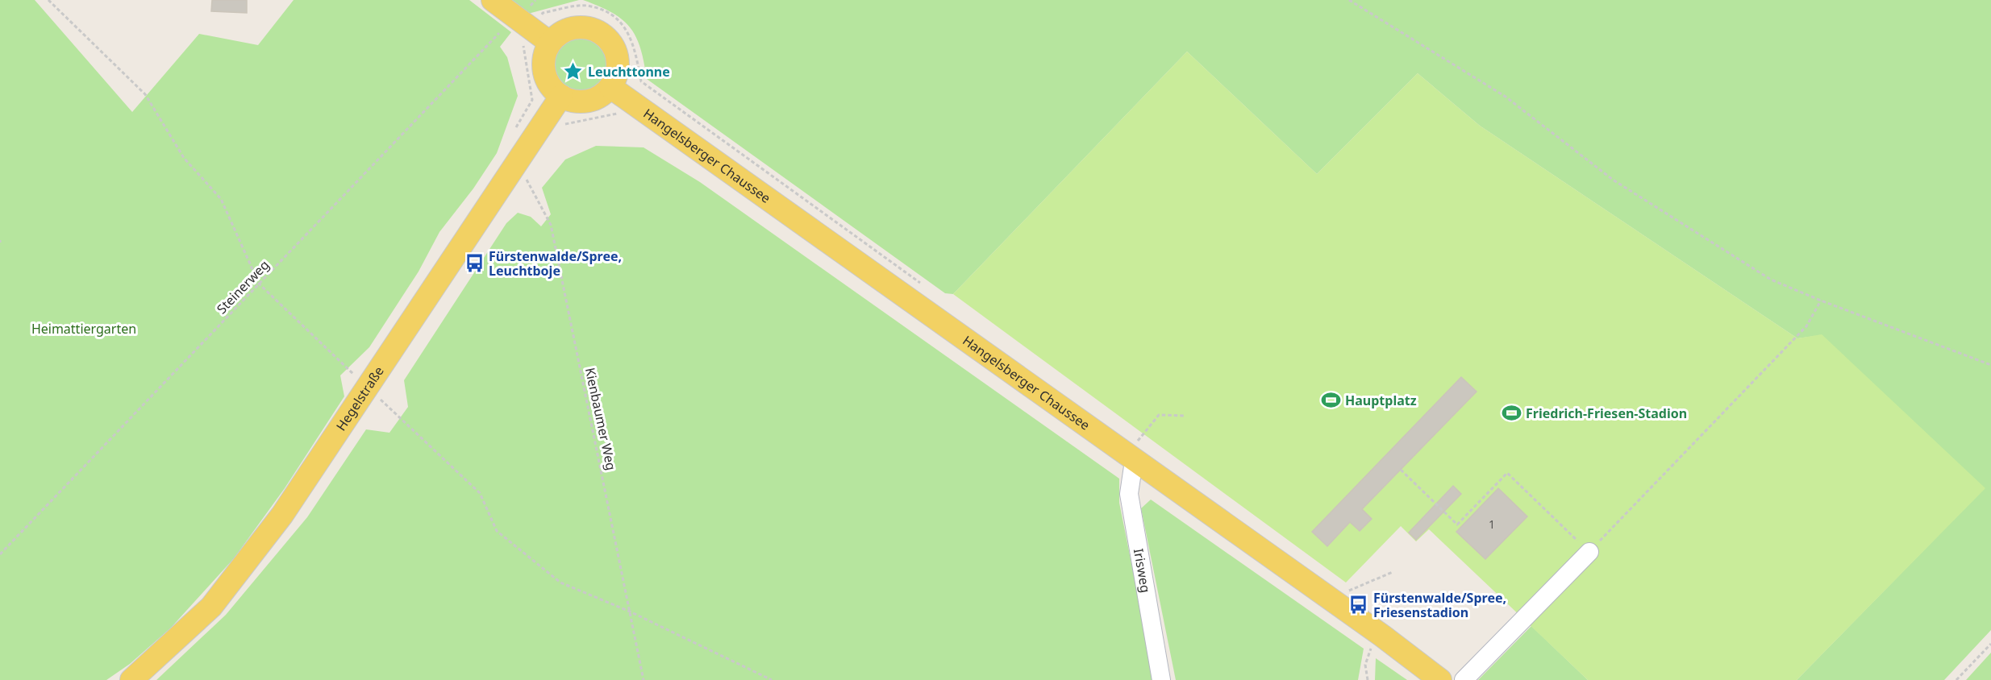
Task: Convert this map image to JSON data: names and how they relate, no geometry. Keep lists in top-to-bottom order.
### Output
{
  "streets": {
    "main road": ["Hangelsberger Chaussee", "Hegelstraße"],
    "street": ["Irisweg"],
    "path": ["Steinerweg", "Kienbaumer Weg"]
  },
  "crossings": [
    ["Hangelsberger Chaussee", "Hegelstraße"],
    ["Hangelsberger Chaussee", "Irisweg"],
    ["Hegelstraße", "Kienbaumer Weg"]
  ],
  "parks": ["Heimattiergarten"],
  "places": {
    "place": ["Leuchttonne"],
    "bus stop": ["Fürstenwalde/Spree, Leuchtboje", "Fürstenwalde/Spree, Friesenstadion"],
    "sports": ["Hauptplatz", "Friedrich-Friesen-Stadion"]
  },
  "house_numbers": ["1"]
}
